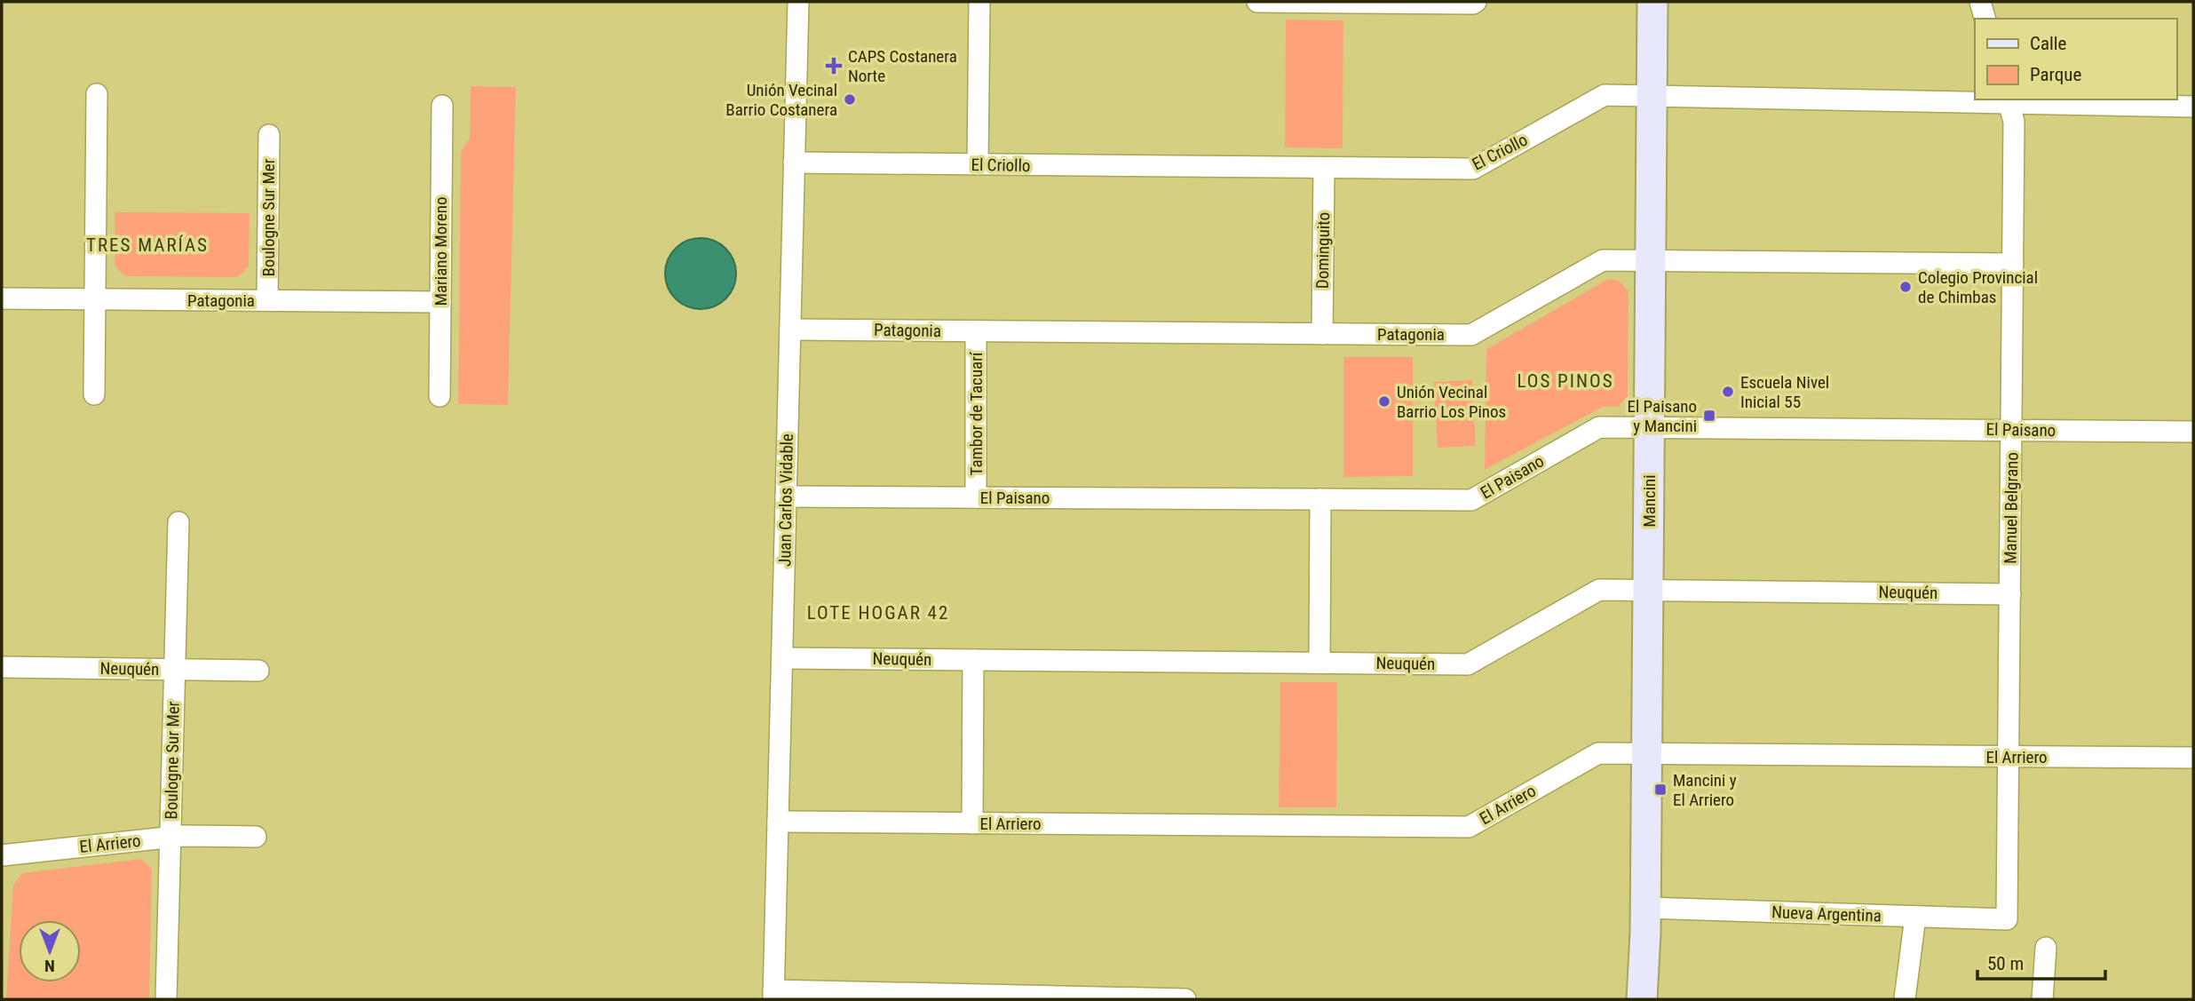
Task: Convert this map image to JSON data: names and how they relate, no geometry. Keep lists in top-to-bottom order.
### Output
{
  "streets": {
    "street": [
      "El Criollo",
      "Boulogne Sur Mer",
      "Dominguito",
      "Mariano Moreno",
      "Patagonia",
      "Tambor de Tacuarí",
      "El Paisano",
      "Juan Carlos Vidable",
      "Mancini",
      "Manuel Belgrano",
      "Neuquén",
      "El Arriero",
      "Nueva Argentina"
    ]
  },
  "crossings": [
    ["El Criollo", "Dominguito"],
    ["El Criollo", "Juan Carlos Vidable"],
    ["El Criollo", "Mancini"],
    ["El Criollo", "Manuel Belgrano"],
    ["Boulogne Sur Mer", "Patagonia"],
    ["Boulogne Sur Mer", "Neuquén"],
    ["Boulogne Sur Mer", "El Arriero"],
    ["Dominguito", "Patagonia"],
    ["Mariano Moreno", "Patagonia"],
    ["Patagonia", "Tambor de Tacuarí"],
    ["Patagonia", "Juan Carlos Vidable"],
    ["Patagonia", "Mancini"],
    ["Patagonia", "Manuel Belgrano"],
    ["Tambor de Tacuarí", "El Paisano"],
    ["El Paisano", "Juan Carlos Vidable"],
    ["El Paisano", "Mancini"],
    ["El Paisano", "Manuel Belgrano"],
    ["Juan Carlos Vidable", "Neuquén"],
    ["Juan Carlos Vidable", "El Arriero"],
    ["Mancini", "Neuquén"],
    ["Mancini", "El Arriero"],
    ["Mancini", "Nueva Argentina"],
    ["Manuel Belgrano", "Neuquén"],
    ["Manuel Belgrano", "El Arriero"],
    ["Manuel Belgrano", "Nueva Argentina"]
  ],
  "districts": ["TRES MARÍAS", "LOS PINOS", "LOTE HOGAR 42"],
  "places": {
    "health": ["CAPS Costanera Norte"],
    "other": [
      "Unión Vecinal Barrio Costanera",
      "Colegio Provincial de Chimbas",
      "Escuela Nivel Inicial 55",
      "Unión Vecinal Barrio Los Pinos"
    ],
    "transit": ["El Paisano y Mancini", "Mancini y El Arriero"]
  },
  "legend": ["Calle", "Parque"],
  "scale_bar": "50 m",
  "north": "bottom"
}
